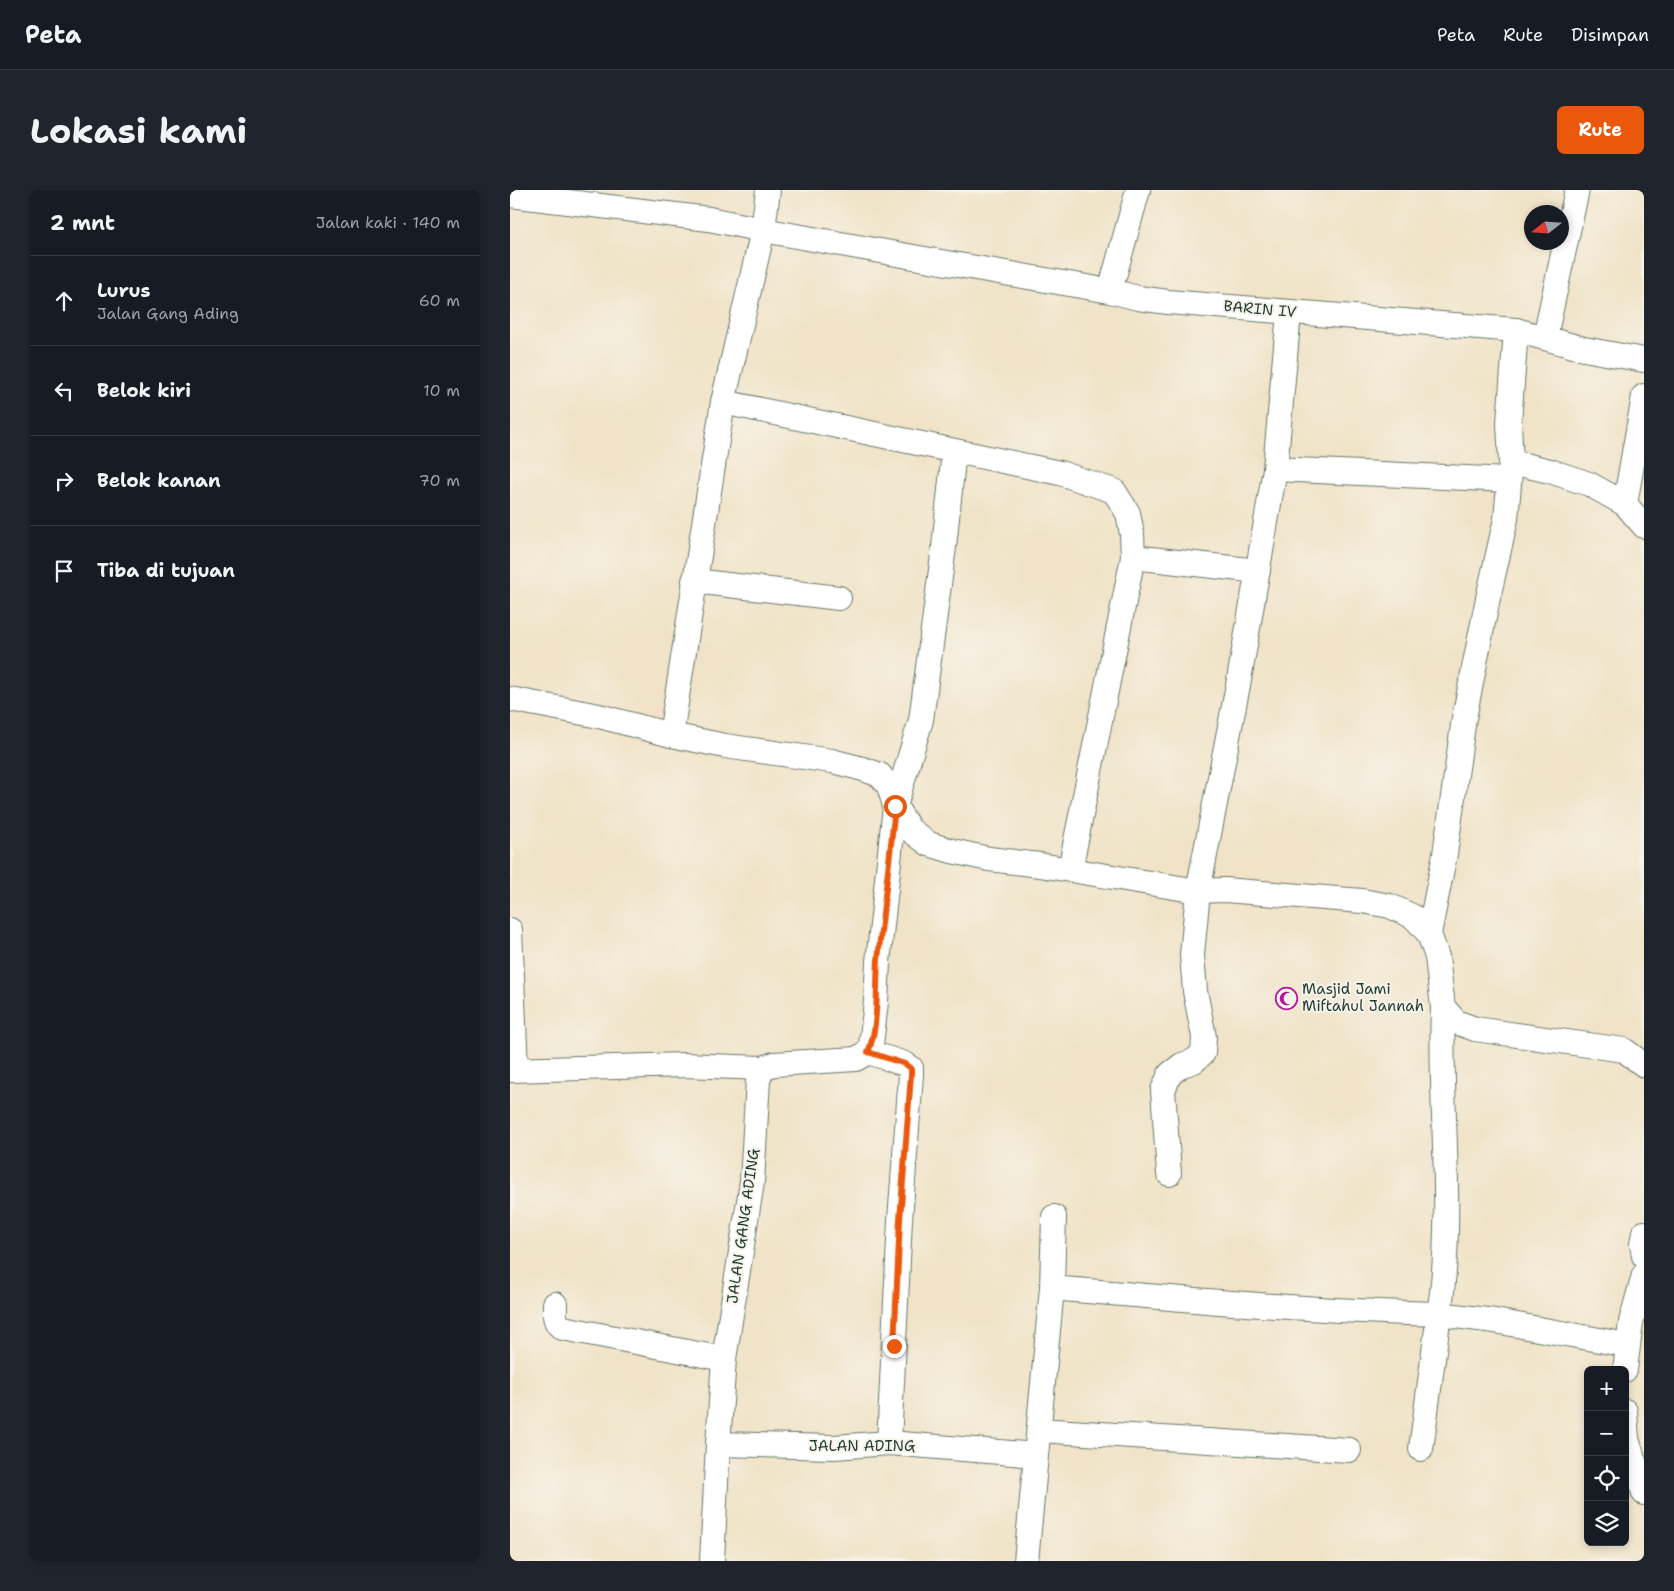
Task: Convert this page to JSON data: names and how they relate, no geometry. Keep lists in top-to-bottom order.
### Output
{
  "streets": {
    "street": ["BARIN IV", "JALAN GANG ADING", "JALAN ADING"]
  },
  "crossings": [
    ["JALAN GANG ADING", "JALAN ADING"]
  ],
  "places": {
    "mosque": ["Masjid Jami Miftahul Jannah"]
  },
  "north": "left",
  "page": {
    "header": "Peta",
    "nav": ["Peta", "Rute", "Disimpan"],
    "buttons": "Rute",
    "title": "Lokasi kami",
    "heading": ["2 mnt", "Jalan kaki · 140 m"],
    "list": [
      ["Lurus", "Jalan Gang Ading", "60 m"],
      ["Belok kiri", "10 m"],
      ["Belok kanan", "70 m"],
      "Tiba di tujuan"
    ],
    "map_buttons": ["+", "−"]
  }
}
